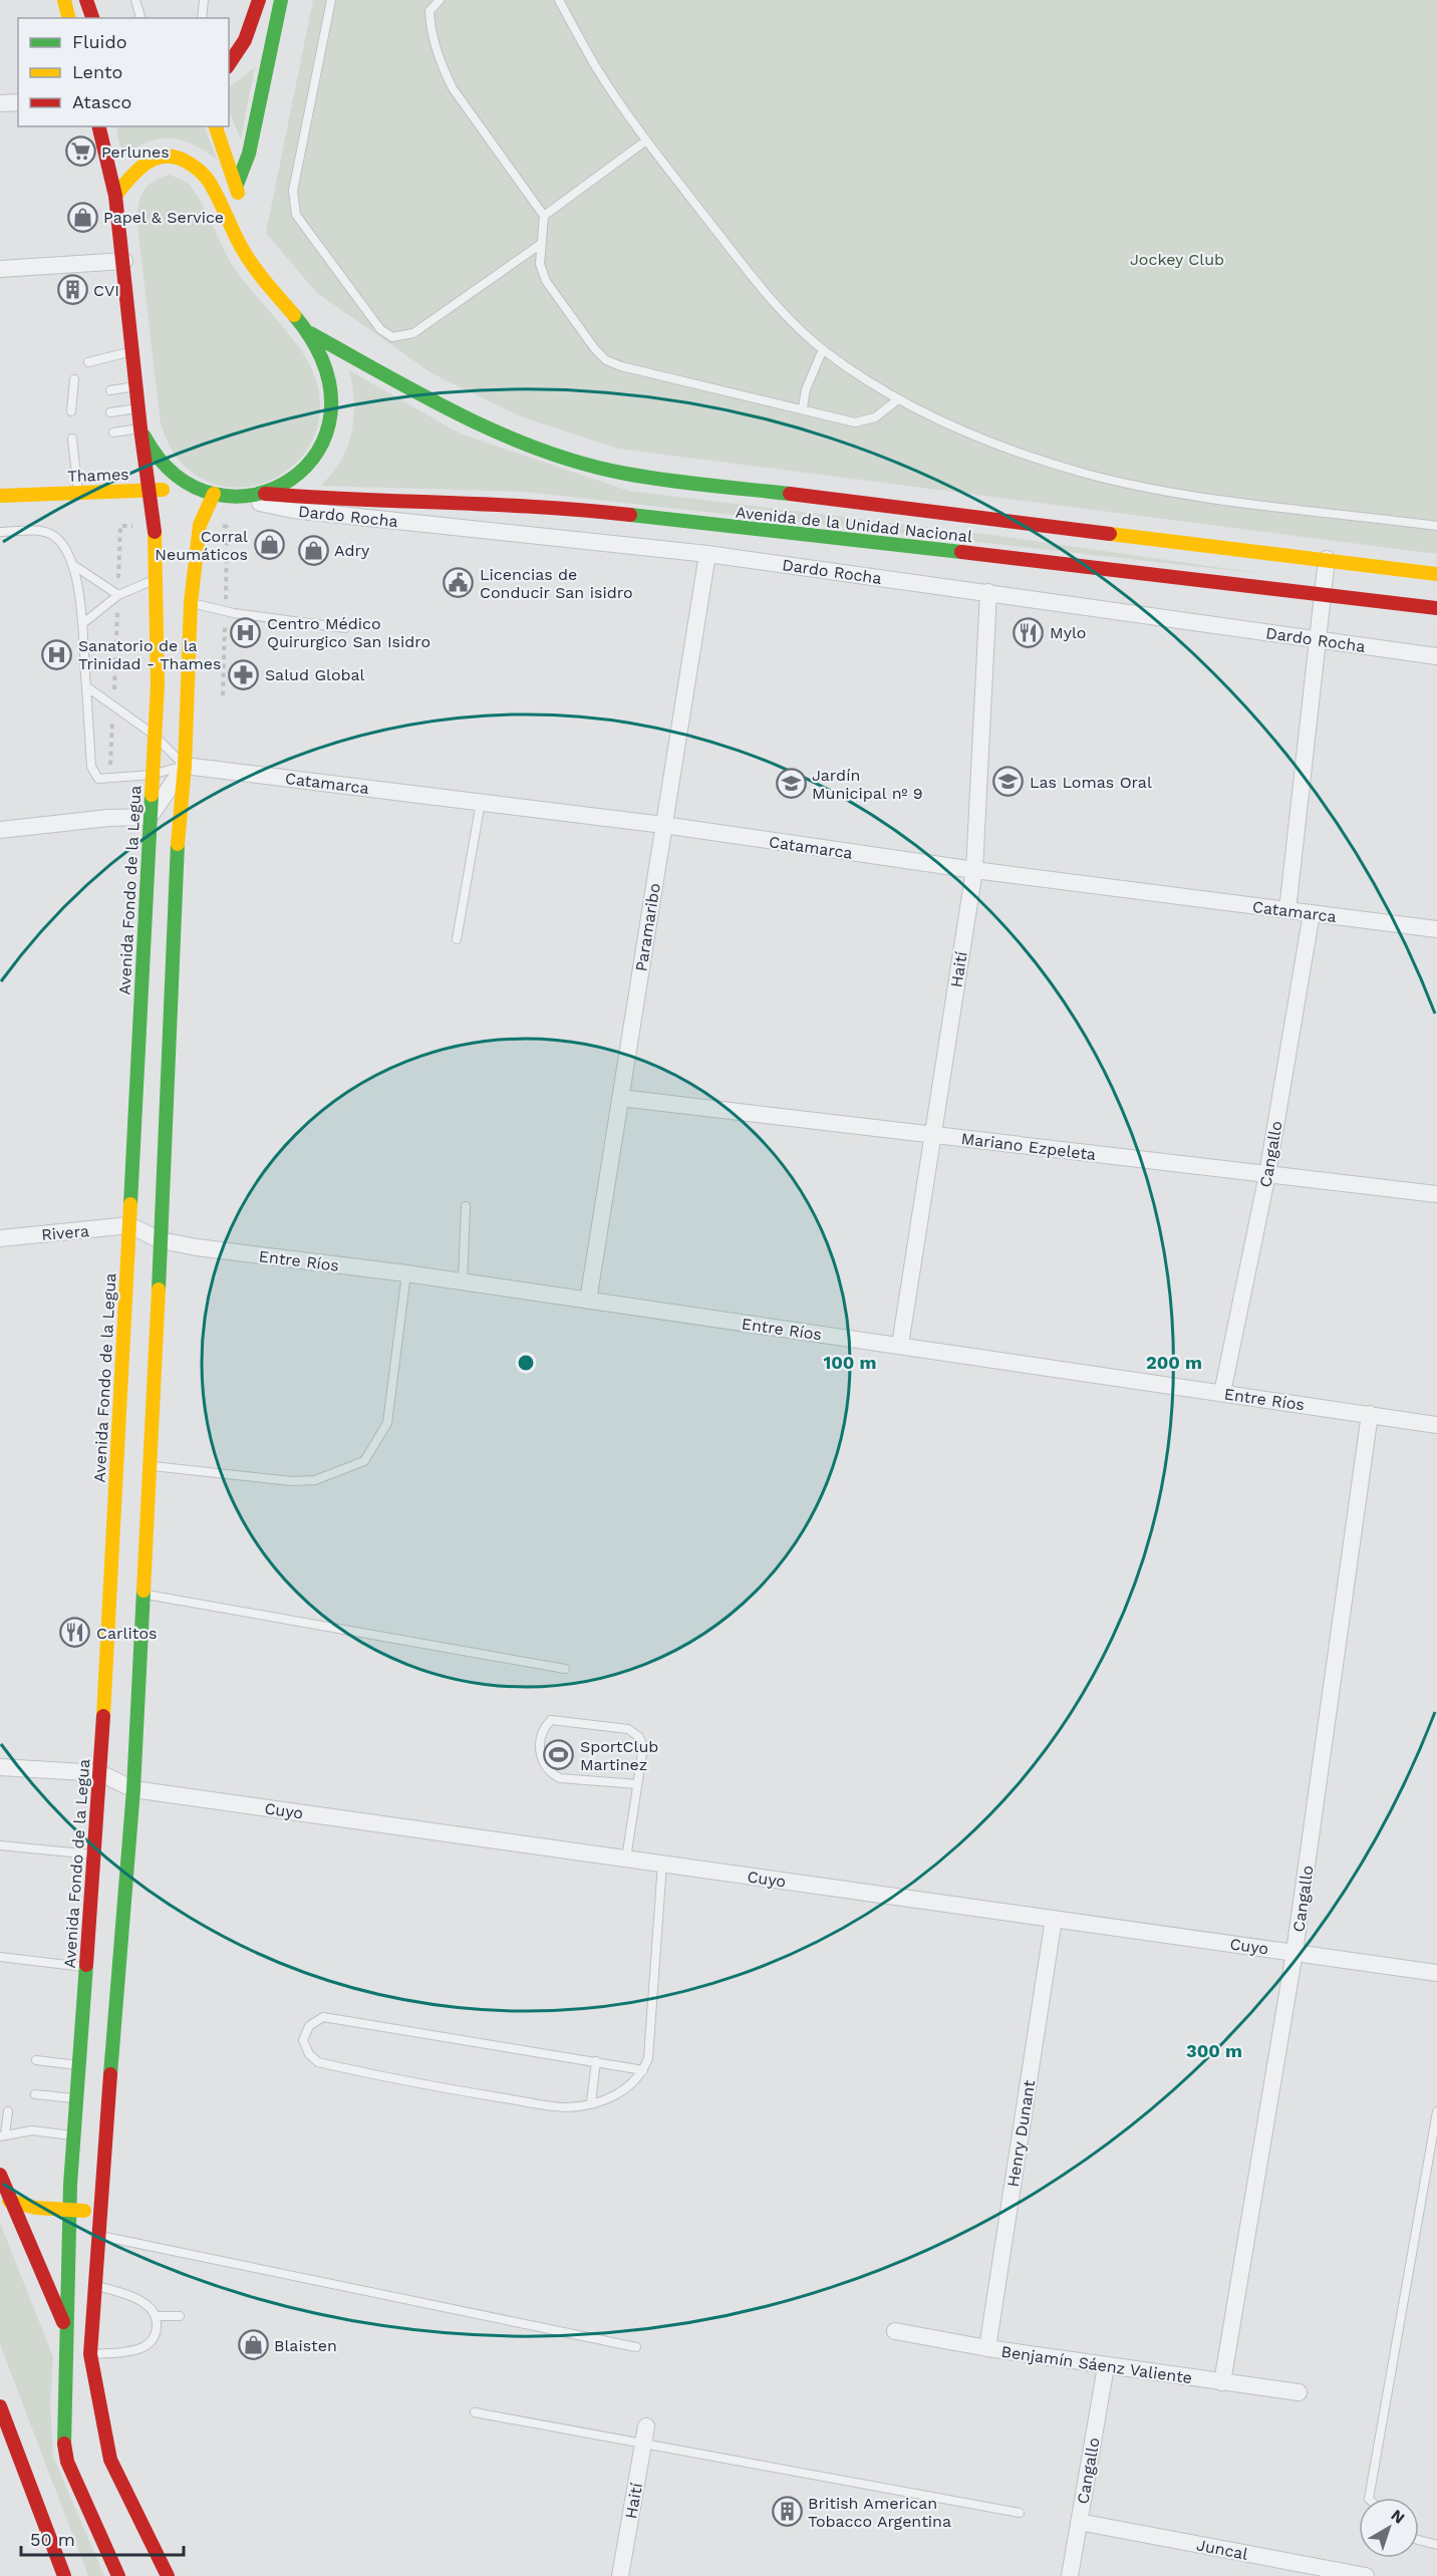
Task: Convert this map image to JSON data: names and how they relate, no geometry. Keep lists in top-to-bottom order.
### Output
{
  "streets": {
    "main road": ["Thames", "Avenida de la Unidad Nacional", "Avenida Fondo de la Legua"],
    "street": [
      "Dardo Rocha",
      "Catamarca",
      "Paramaribo",
      "Haití",
      "Mariano Ezpeleta",
      "Cangallo",
      "Rivera",
      "Entre Ríos",
      "Cuyo",
      "Henry Dunant",
      "Benjamín Sáenz Valiente",
      "Juncal"
    ]
  },
  "crossings": [
    ["Thames", "Avenida de la Unidad Nacional"],
    ["Thames", "Avenida Fondo de la Legua"],
    ["Dardo Rocha", "Avenida de la Unidad Nacional"],
    ["Dardo Rocha", "Paramaribo"],
    ["Dardo Rocha", "Haití"],
    ["Catamarca", "Paramaribo"],
    ["Catamarca", "Haití"],
    ["Catamarca", "Cangallo"],
    ["Avenida Fondo de la Legua", "Rivera"],
    ["Avenida Fondo de la Legua", "Entre Ríos"],
    ["Avenida Fondo de la Legua", "Cuyo"],
    ["Paramaribo", "Mariano Ezpeleta"],
    ["Paramaribo", "Entre Ríos"],
    ["Haití", "Mariano Ezpeleta"],
    ["Haití", "Entre Ríos"],
    ["Mariano Ezpeleta", "Cangallo"],
    ["Cangallo", "Entre Ríos"],
    ["Cangallo", "Cuyo"],
    ["Cangallo", "Benjamín Sáenz Valiente"],
    ["Cangallo", "Juncal"],
    ["Rivera", "Entre Ríos"],
    ["Cuyo", "Henry Dunant"],
    ["Henry Dunant", "Benjamín Sáenz Valiente"]
  ],
  "parks": ["Jockey Club"],
  "places": {
    "supermarket": ["Perlunes"],
    "shop": [
      "Papel & Service",
      "Corral Neumáticos",
      "Adry",
      "Blaisten"
    ],
    "building": ["CVI", "British American Tobacco Argentina"],
    "public building": ["Licencias de Conducir San isidro"],
    "hospital": ["Centro Médico Quirurgico San Isidro", "Sanatorio de la Trinidad - Thames"],
    "restaurant": ["Mylo", "Carlitos"],
    "pharmacy": ["Salud Global"],
    "school or university": ["Las Lomas Oral", "Jardín Municipal nº 9"],
    "sports": ["SportClub Martinez"]
  },
  "legend": ["Fluido", "Lento", "Atasco"],
  "scale_bar": "50 m",
  "north": "top right",
  "rings": ["100 m", "200 m", "300 m"]
}
